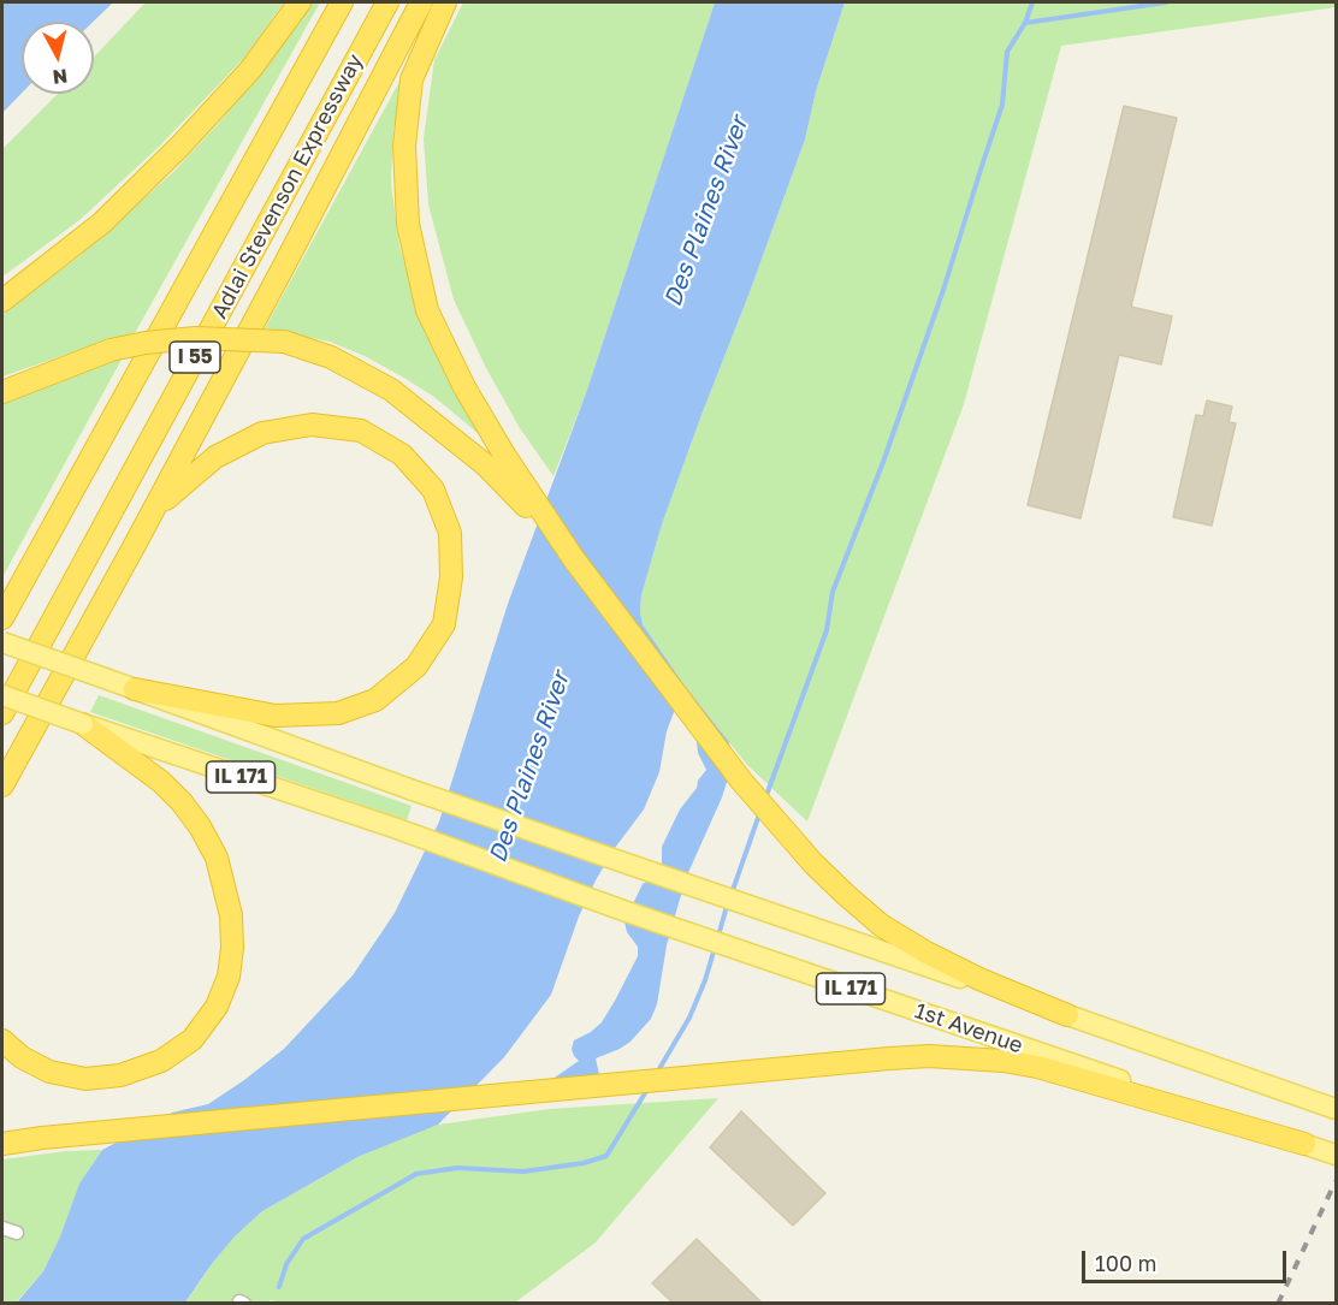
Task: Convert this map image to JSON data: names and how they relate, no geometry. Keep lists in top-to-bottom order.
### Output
{
  "streets": {
    "highway": ["Adlai Stevenson Expressway", "I 55"],
    "main road": ["IL 171", "1st Avenue"]
  },
  "crossings": [
    ["IL 171", "1st Avenue"]
  ],
  "water": ["Des Plaines River"],
  "scale_bar": "100 m",
  "north": "bottom"
}
